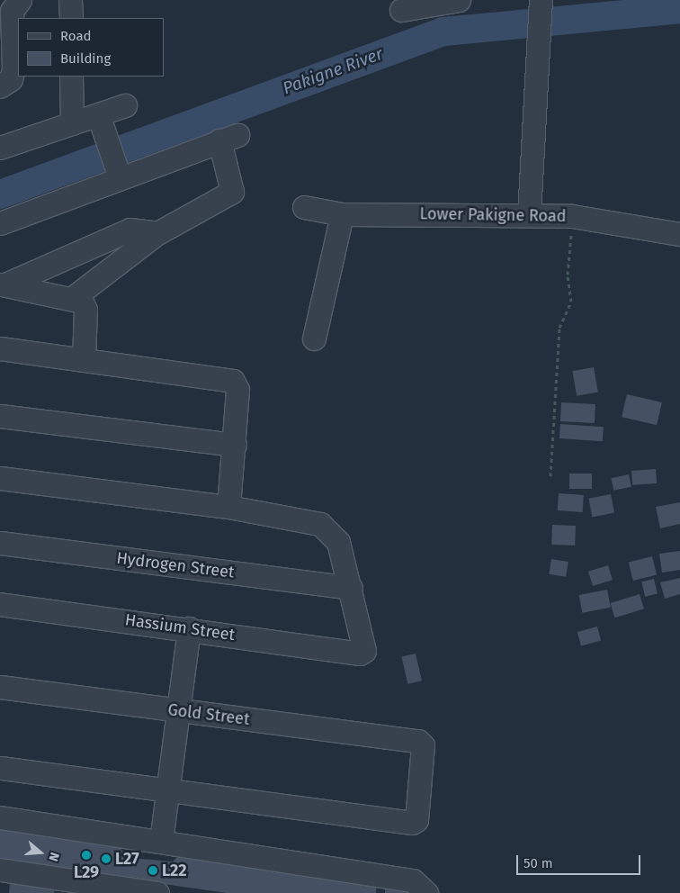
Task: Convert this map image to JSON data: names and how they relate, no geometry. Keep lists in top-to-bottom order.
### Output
{
  "streets": {
    "street": [
      "Lower Pakigne Road",
      "Hydrogen Street",
      "Hassium Street",
      "Gold Street"
    ]
  },
  "crossings": [
    ["Hydrogen Street", "Hassium Street"]
  ],
  "water": ["Pakigne River"],
  "places": ["L29", "L27", "L22"],
  "legend": ["Road", "Building"],
  "scale_bar": "50 m",
  "north": "right"
}
